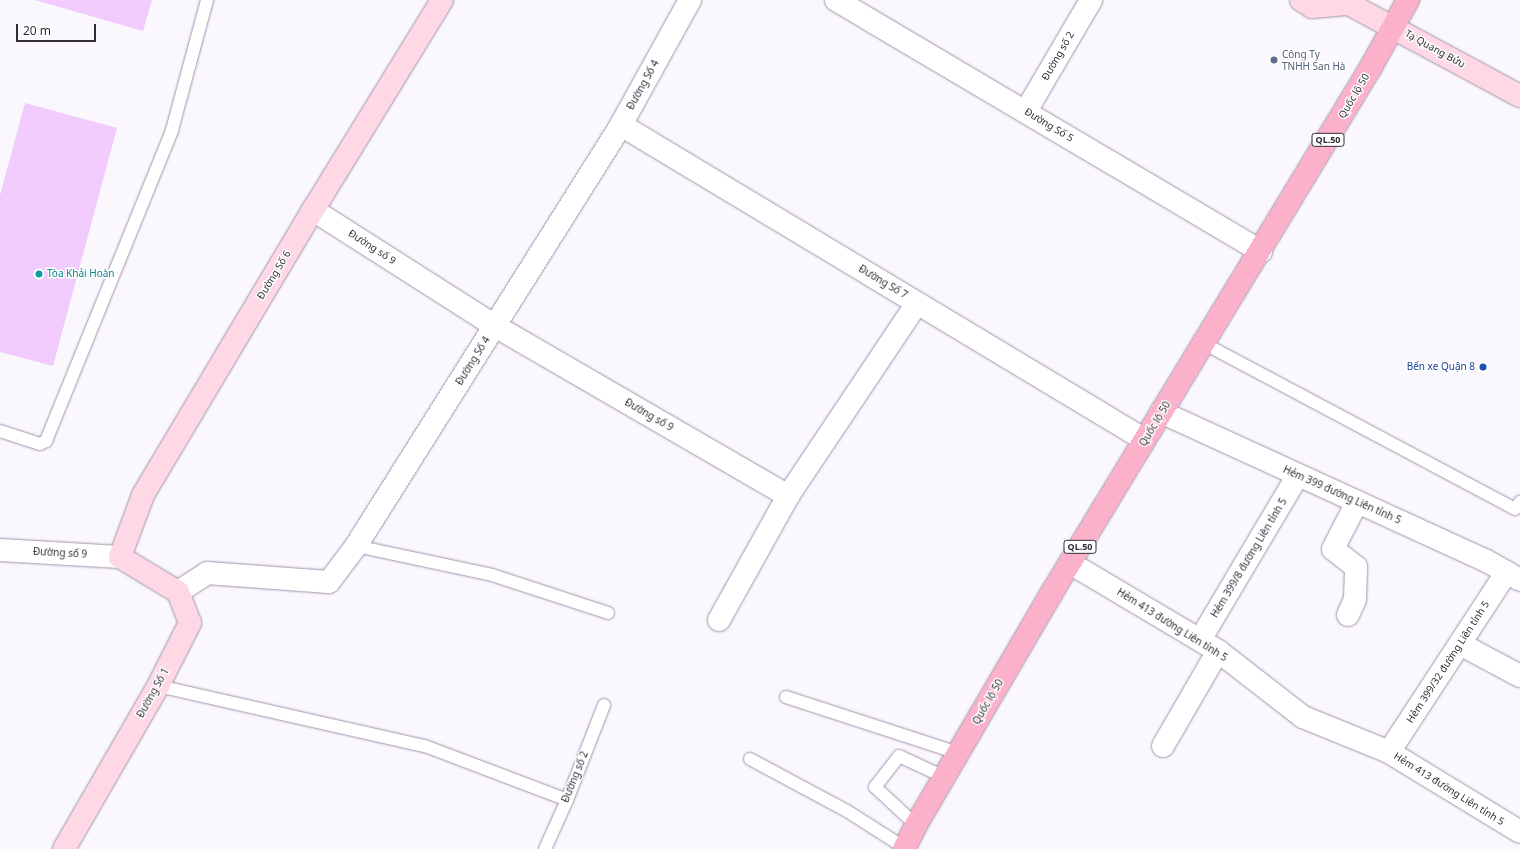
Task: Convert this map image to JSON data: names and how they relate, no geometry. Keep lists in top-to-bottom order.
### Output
{
  "streets": {
    "main road": ["Quốc lộ 50", "QL.50"],
    "street": [
      "Tạ Quang Bửu",
      "Đường số 2",
      "Đường Số 4",
      "Đường Số 5",
      "Đường số 9",
      "Đường Số 6",
      "Đường Số 7",
      "Hẻm 399 đường Liên tỉnh 5",
      "Hẻm 399/8 đường Liên tỉnh 5",
      "Hẻm 413 đường Liên tỉnh 5",
      "Hẻm 399/32 đường Liên tỉnh 5",
      "Đường Số 1"
    ]
  },
  "crossings": [
    ["Tạ Quang Bửu", "Quốc lộ 50"],
    ["Đường số 2", "Đường Số 5"],
    ["Đường Số 4", "Đường số 9"],
    ["Đường Số 4", "Đường Số 7"],
    ["Đường Số 4", "Đường Số 1"],
    ["Quốc lộ 50", "Đường Số 5"],
    ["Quốc lộ 50", "Đường Số 7"],
    ["Quốc lộ 50", "Hẻm 399 đường Liên tỉnh 5"],
    ["Quốc lộ 50", "Hẻm 413 đường Liên tỉnh 5"],
    ["Đường số 9", "Đường Số 6"],
    ["Hẻm 399 đường Liên tỉnh 5", "Hẻm 399/8 đường Liên tỉnh 5"],
    ["Hẻm 399 đường Liên tỉnh 5", "Hẻm 399/32 đường Liên tỉnh 5"],
    ["Hẻm 399/8 đường Liên tỉnh 5", "Hẻm 413 đường Liên tỉnh 5"],
    ["Hẻm 413 đường Liên tỉnh 5", "Hẻm 399/32 đường Liên tỉnh 5"]
  ],
  "places": ["Công Ty TNHH San Hà", "Tòa Khải Hoàn", "Bến xe Quận 8"],
  "scale_bar": "20 m"
}
